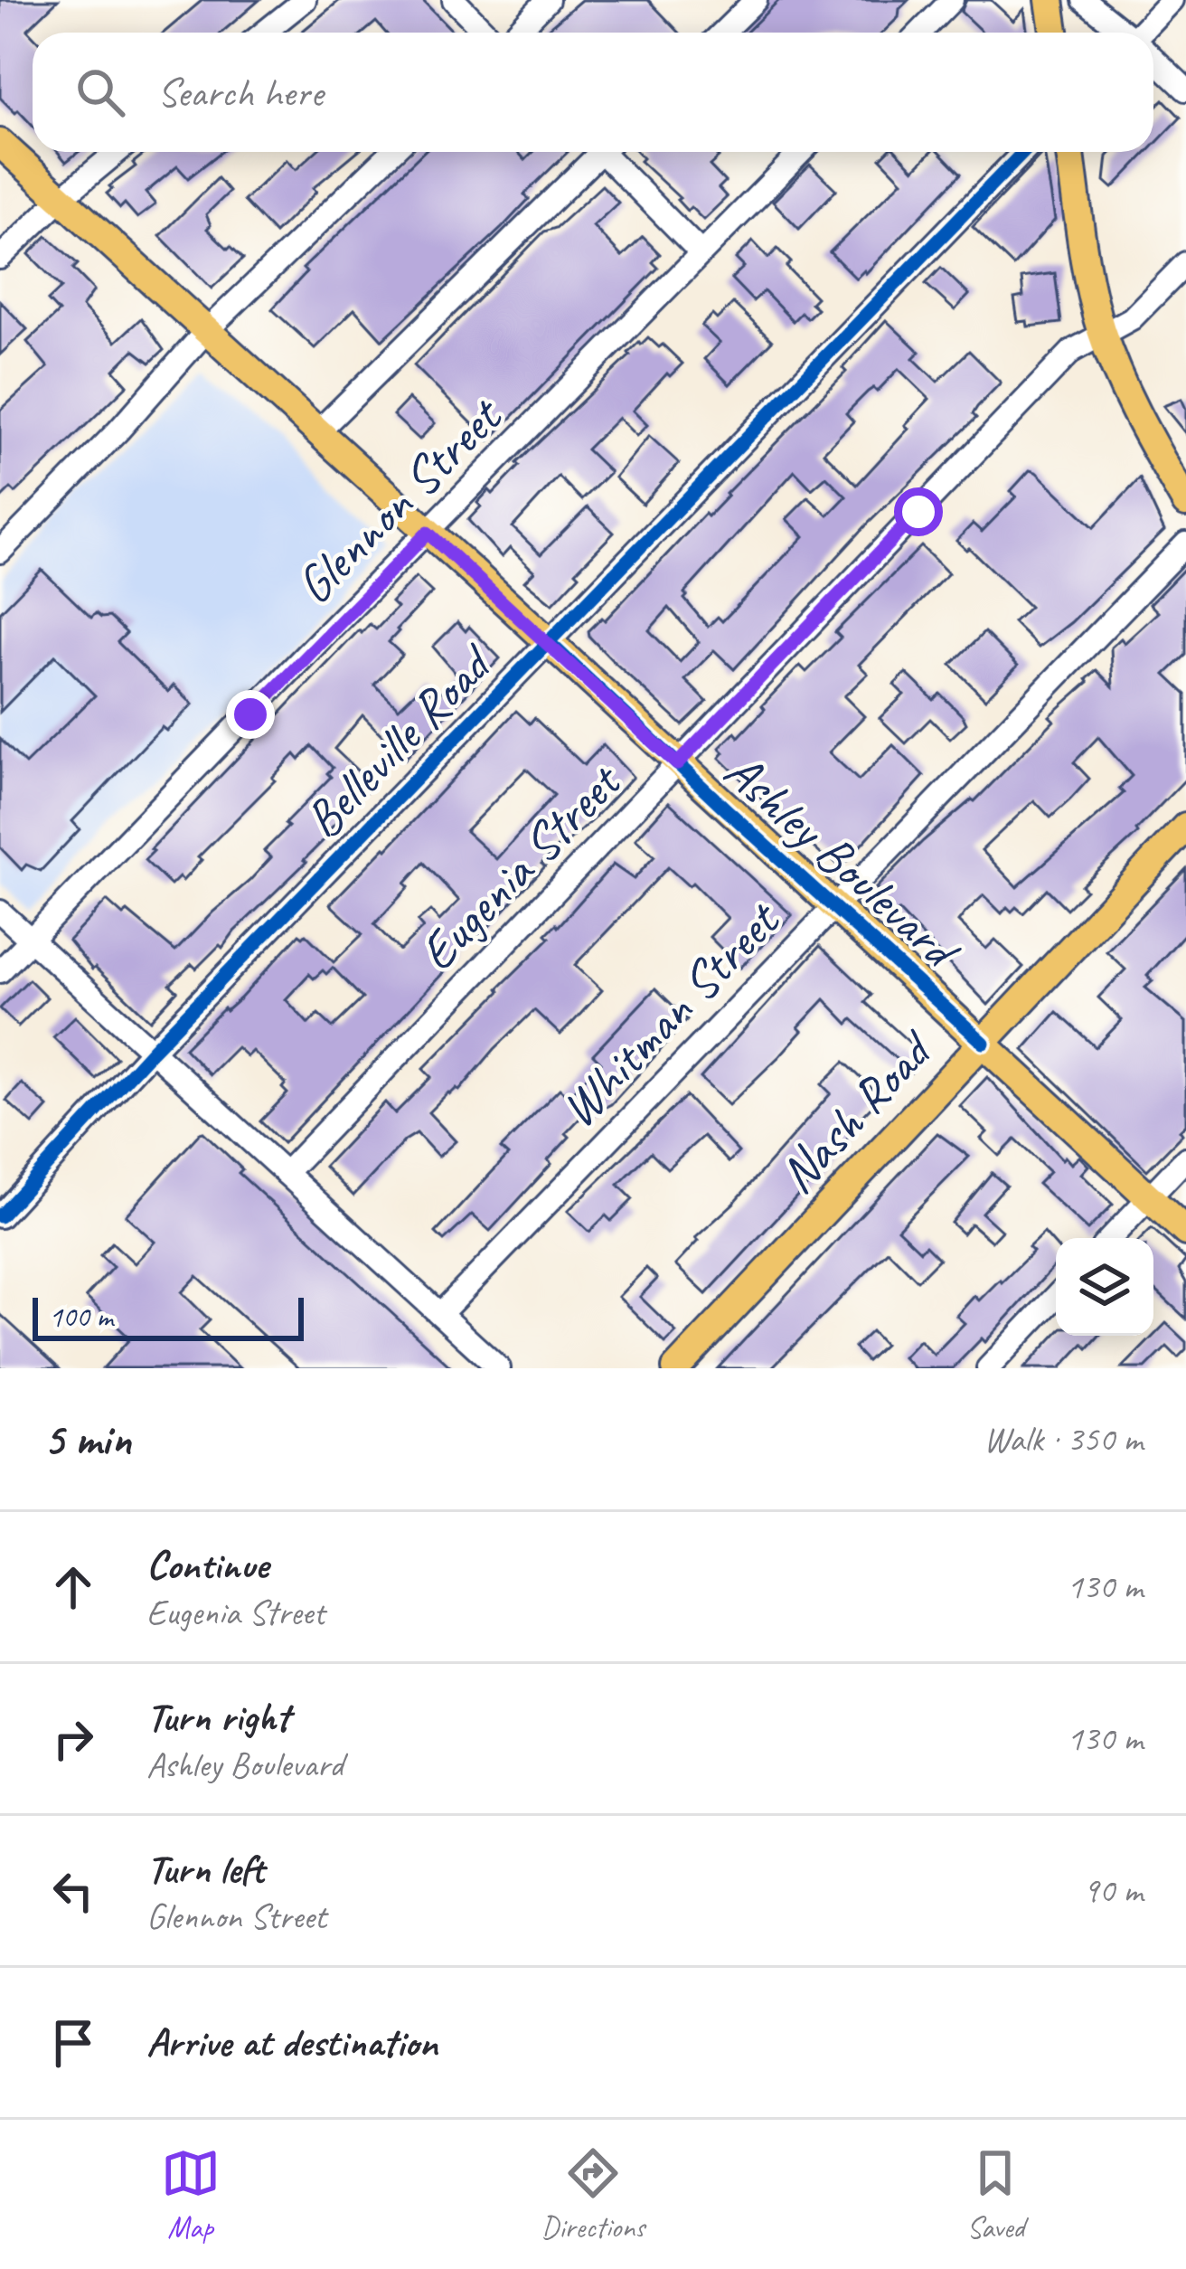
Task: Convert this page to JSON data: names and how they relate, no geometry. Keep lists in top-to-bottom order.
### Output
{
  "streets": {
    "main road": ["Ashley Boulevard", "Nash Road"],
    "street": [
      "Glennon Street",
      "Belleville Road",
      "Eugenia Street",
      "Whitman Street"
    ]
  },
  "crossings": [
    ["Glennon Street", "Ashley Boulevard"],
    ["Belleville Road", "Ashley Boulevard"],
    ["Ashley Boulevard", "Eugenia Street"],
    ["Ashley Boulevard", "Whitman Street"],
    ["Ashley Boulevard", "Nash Road"]
  ],
  "scale_bar": "100 m",
  "page": {
    "search": "Search here",
    "scale": "100 m",
    "heading": ["5 min", "Walk · 350 m"],
    "list": [
      ["Continue", "Eugenia Street", "130 m"],
      ["Turn right", "Ashley Boulevard", "130 m"],
      ["Turn left", "Glennon Street", "90 m"],
      "Arrive at destination"
    ],
    "nav": ["Map", "Directions", "Saved"]
  }
}
